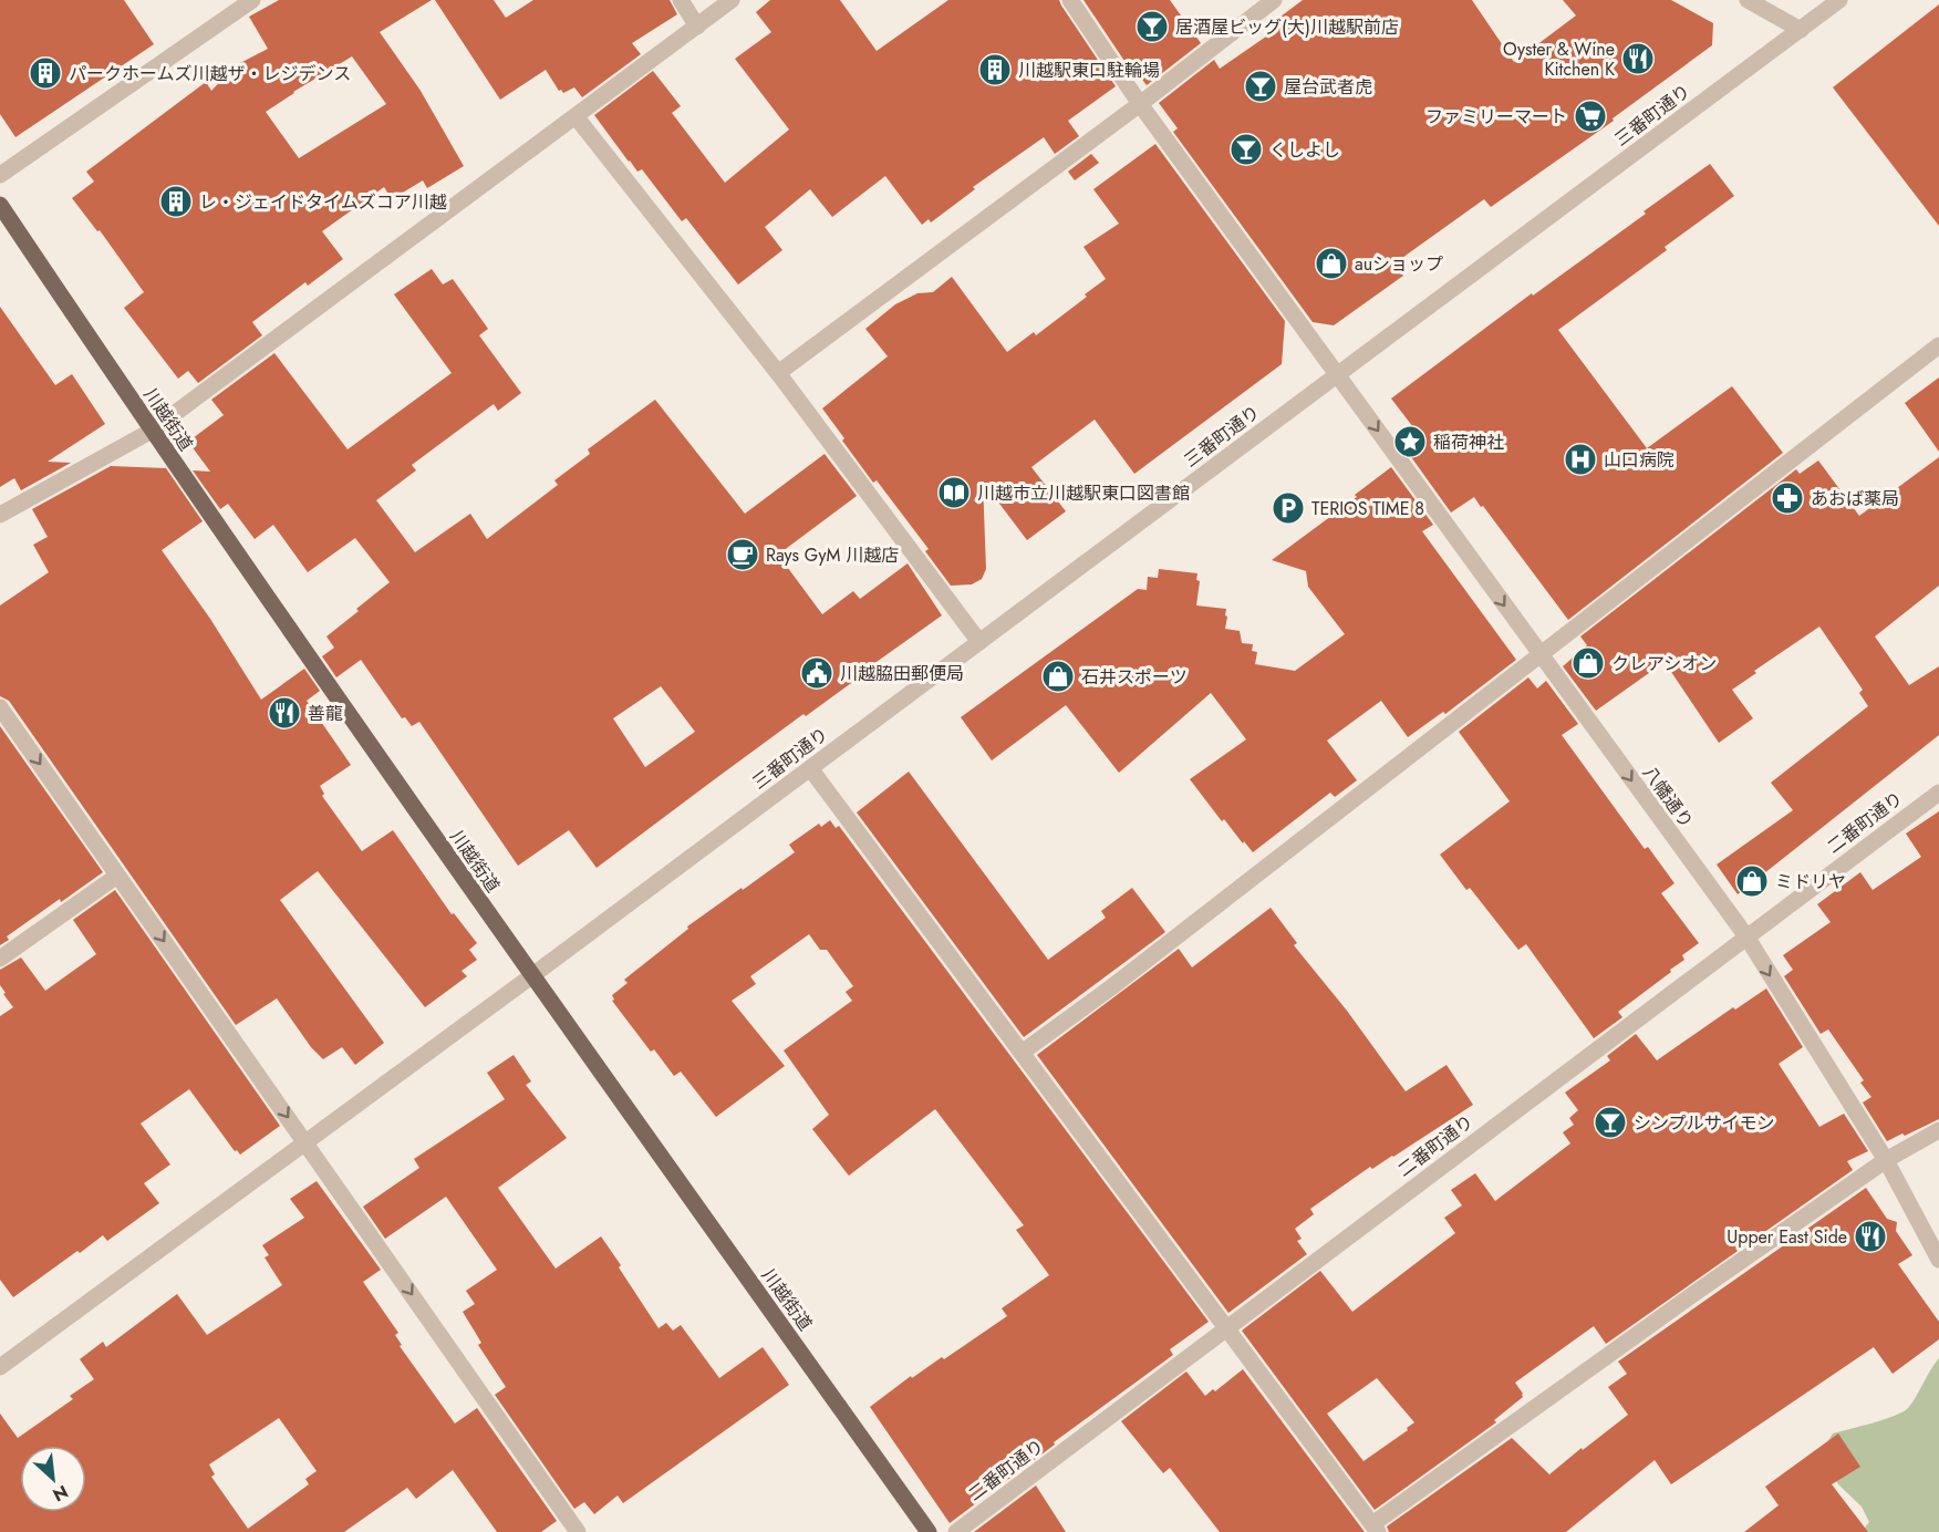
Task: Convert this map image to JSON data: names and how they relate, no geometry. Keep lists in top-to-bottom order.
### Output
{
  "streets": {
    "main road": ["川越街道"],
    "street": ["三番町通り", "八幡通り", "二番町通り"]
  },
  "crossings": [
    ["三番町通り", "川越街道"],
    ["三番町通り", "八幡通り"],
    ["八幡通り", "二番町通り"]
  ],
  "one_way": ["八幡通り"],
  "places": {
    "bar": [
      "居酒屋ビッグ(大)川越駅前店",
      "屋台武者虎",
      "くしよし",
      "シンプルサイモン"
    ],
    "restaurant": ["Oyster & Wine Kitchen K", "善龍", "Upper East Side"],
    "building": ["川越駅東口駐輪場", "パークホームズ川越ザ・レジデンス", "レ・ジェイドタイムズコア川越"],
    "supermarket": ["ファミリーマート"],
    "shop": [
      "auショップ",
      "クレアシオン",
      "石井スポーツ",
      "ミドリヤ"
    ],
    "place": ["稲荷神社"],
    "hospital": ["山口病院"],
    "library": ["川越市立川越駅東口図書館"],
    "pharmacy": ["あおば薬局"],
    "parking": ["TERIOS TIME 8"],
    "cafe": ["Rays GyM 川越店"],
    "public building": ["川越脇田郵便局"]
  },
  "north": "bottom right"
}
